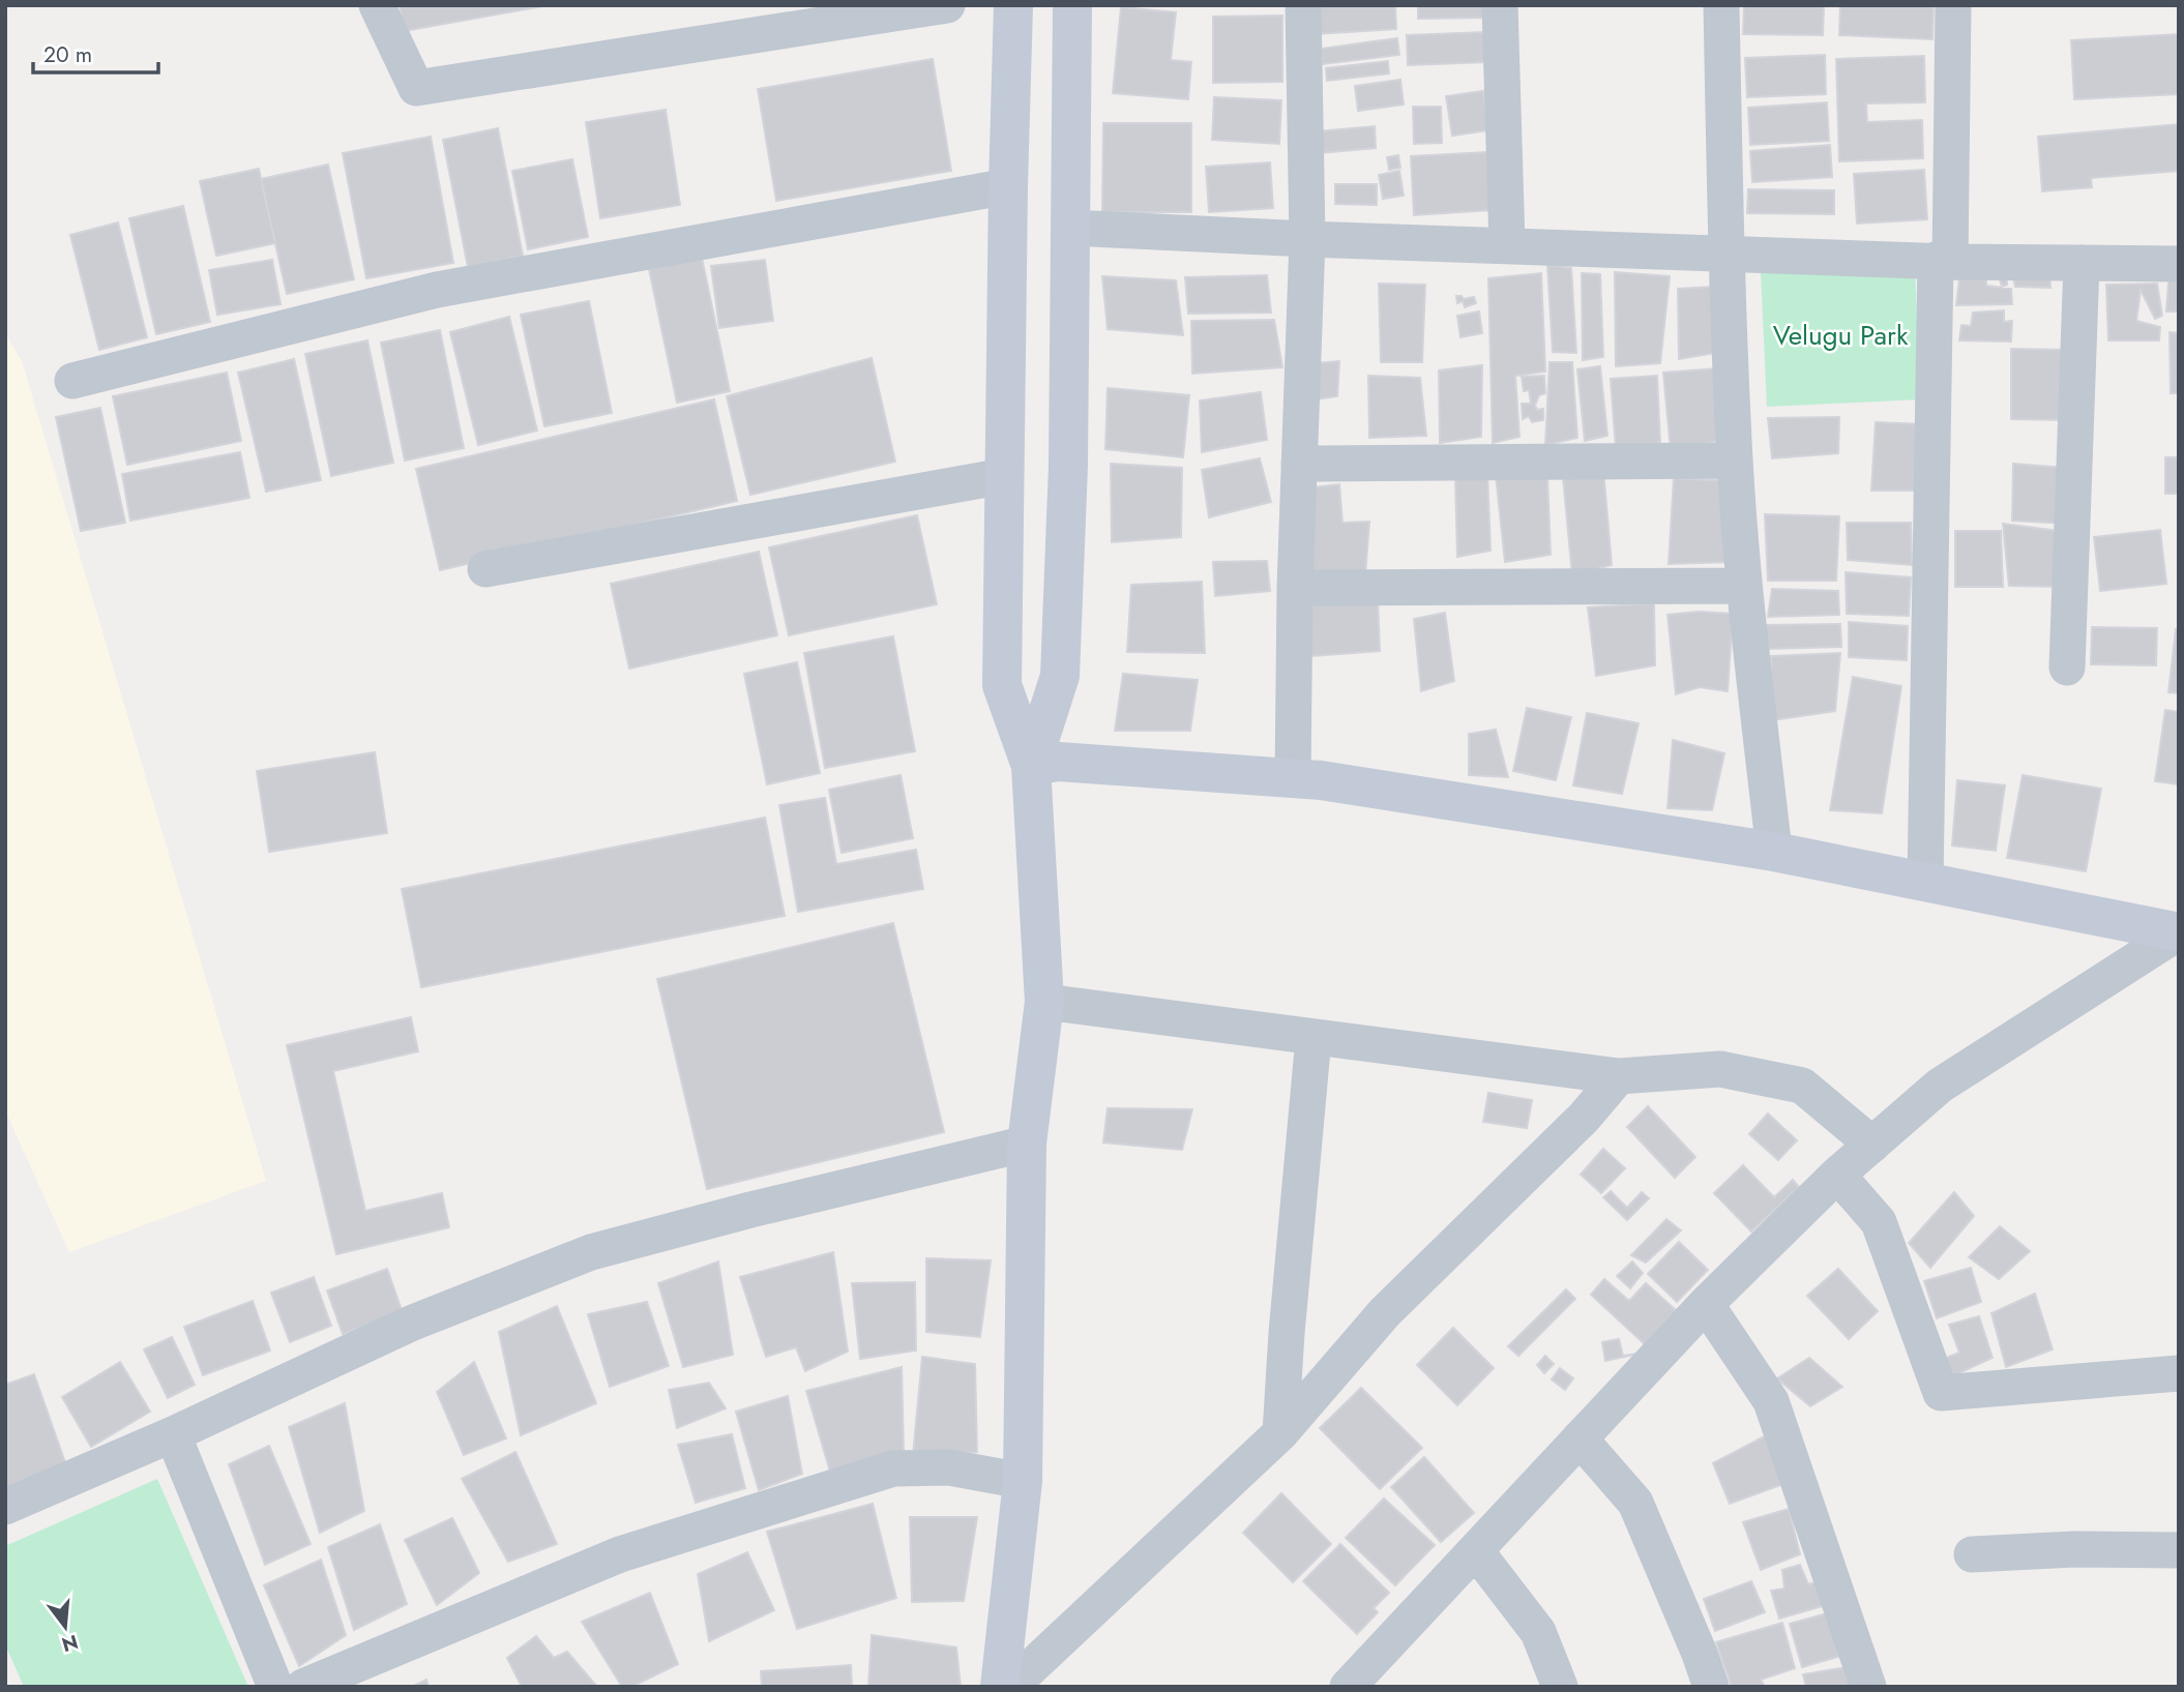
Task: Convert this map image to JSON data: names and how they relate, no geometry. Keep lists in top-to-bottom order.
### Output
{
  "parks": ["Velugu Park"],
  "scale_bar": "20 m",
  "north": "bottom"
}
